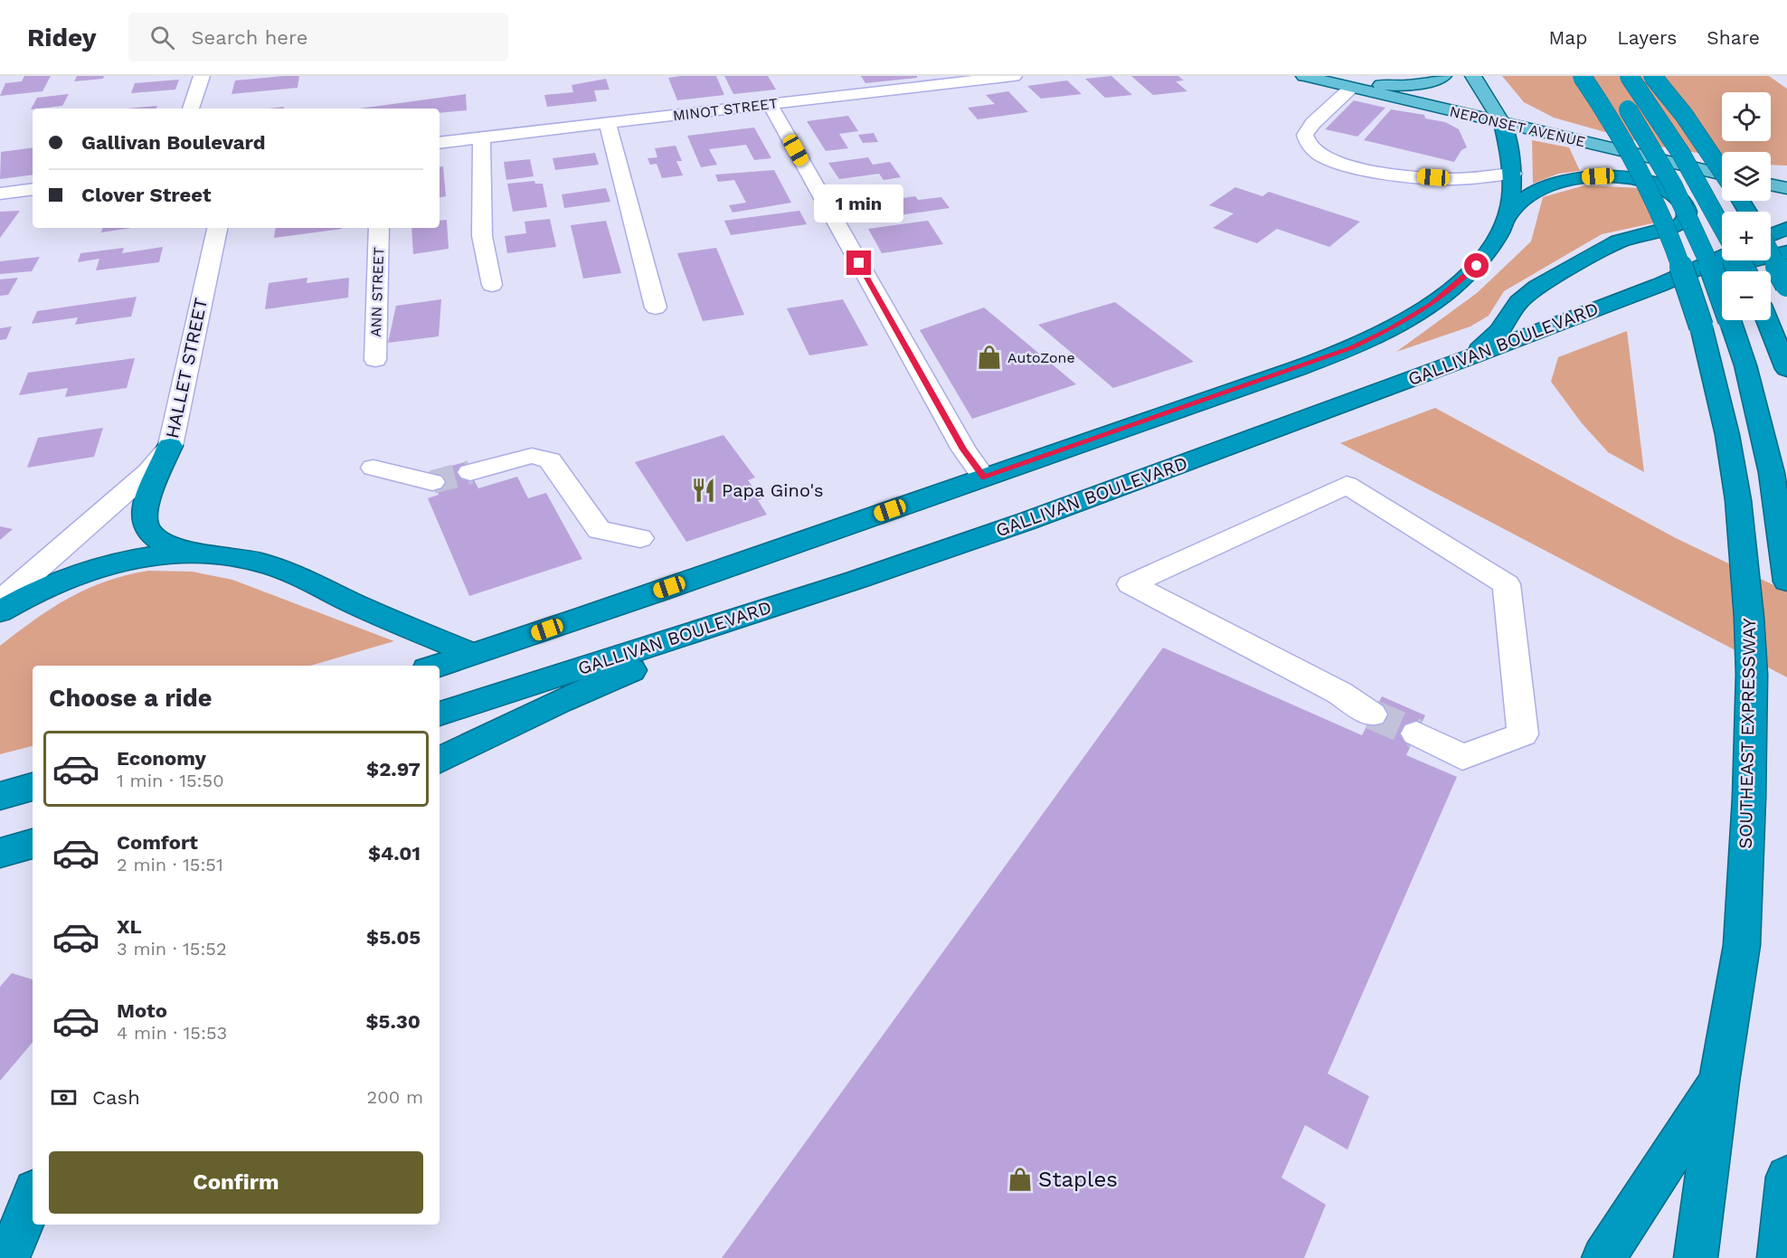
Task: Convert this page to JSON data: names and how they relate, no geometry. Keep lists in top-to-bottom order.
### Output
{
  "streets": {
    "highway": ["GALLIVAN BOULEVARD", "SOUTHEAST EXPRESSWAY"],
    "main road": ["NEPONSET AVENUE"],
    "street": ["MINOT STREET", "ANN STREET", "HALLET STREET"]
  },
  "places": {
    "shop": ["AutoZone", "Staples"],
    "restaurant": ["Papa Gino's"]
  },
  "page": {
    "header": "Ridey",
    "search": "Search here",
    "nav": ["Map", "Layers", "Share"],
    "map_buttons": ["+", "−"],
    "banner": ["Gallivan Boulevard", "Clover Street"],
    "bubble": "1 min",
    "heading": "Choose a ride",
    "list": [
      {
        "name": "Economy",
        "note": "1 min · 15:50",
        "value": "$2.97"
      },
      {
        "name": "Comfort",
        "note": "2 min · 15:51",
        "value": "$4.01"
      },
      {
        "name": "XL",
        "note": "3 min · 15:52",
        "value": "$5.05"
      },
      {
        "name": "Moto",
        "note": "4 min · 15:53",
        "value": "$5.30"
      }
    ],
    "pay": ["Cash", "200 m"],
    "buttons": "Confirm"
  }
}
